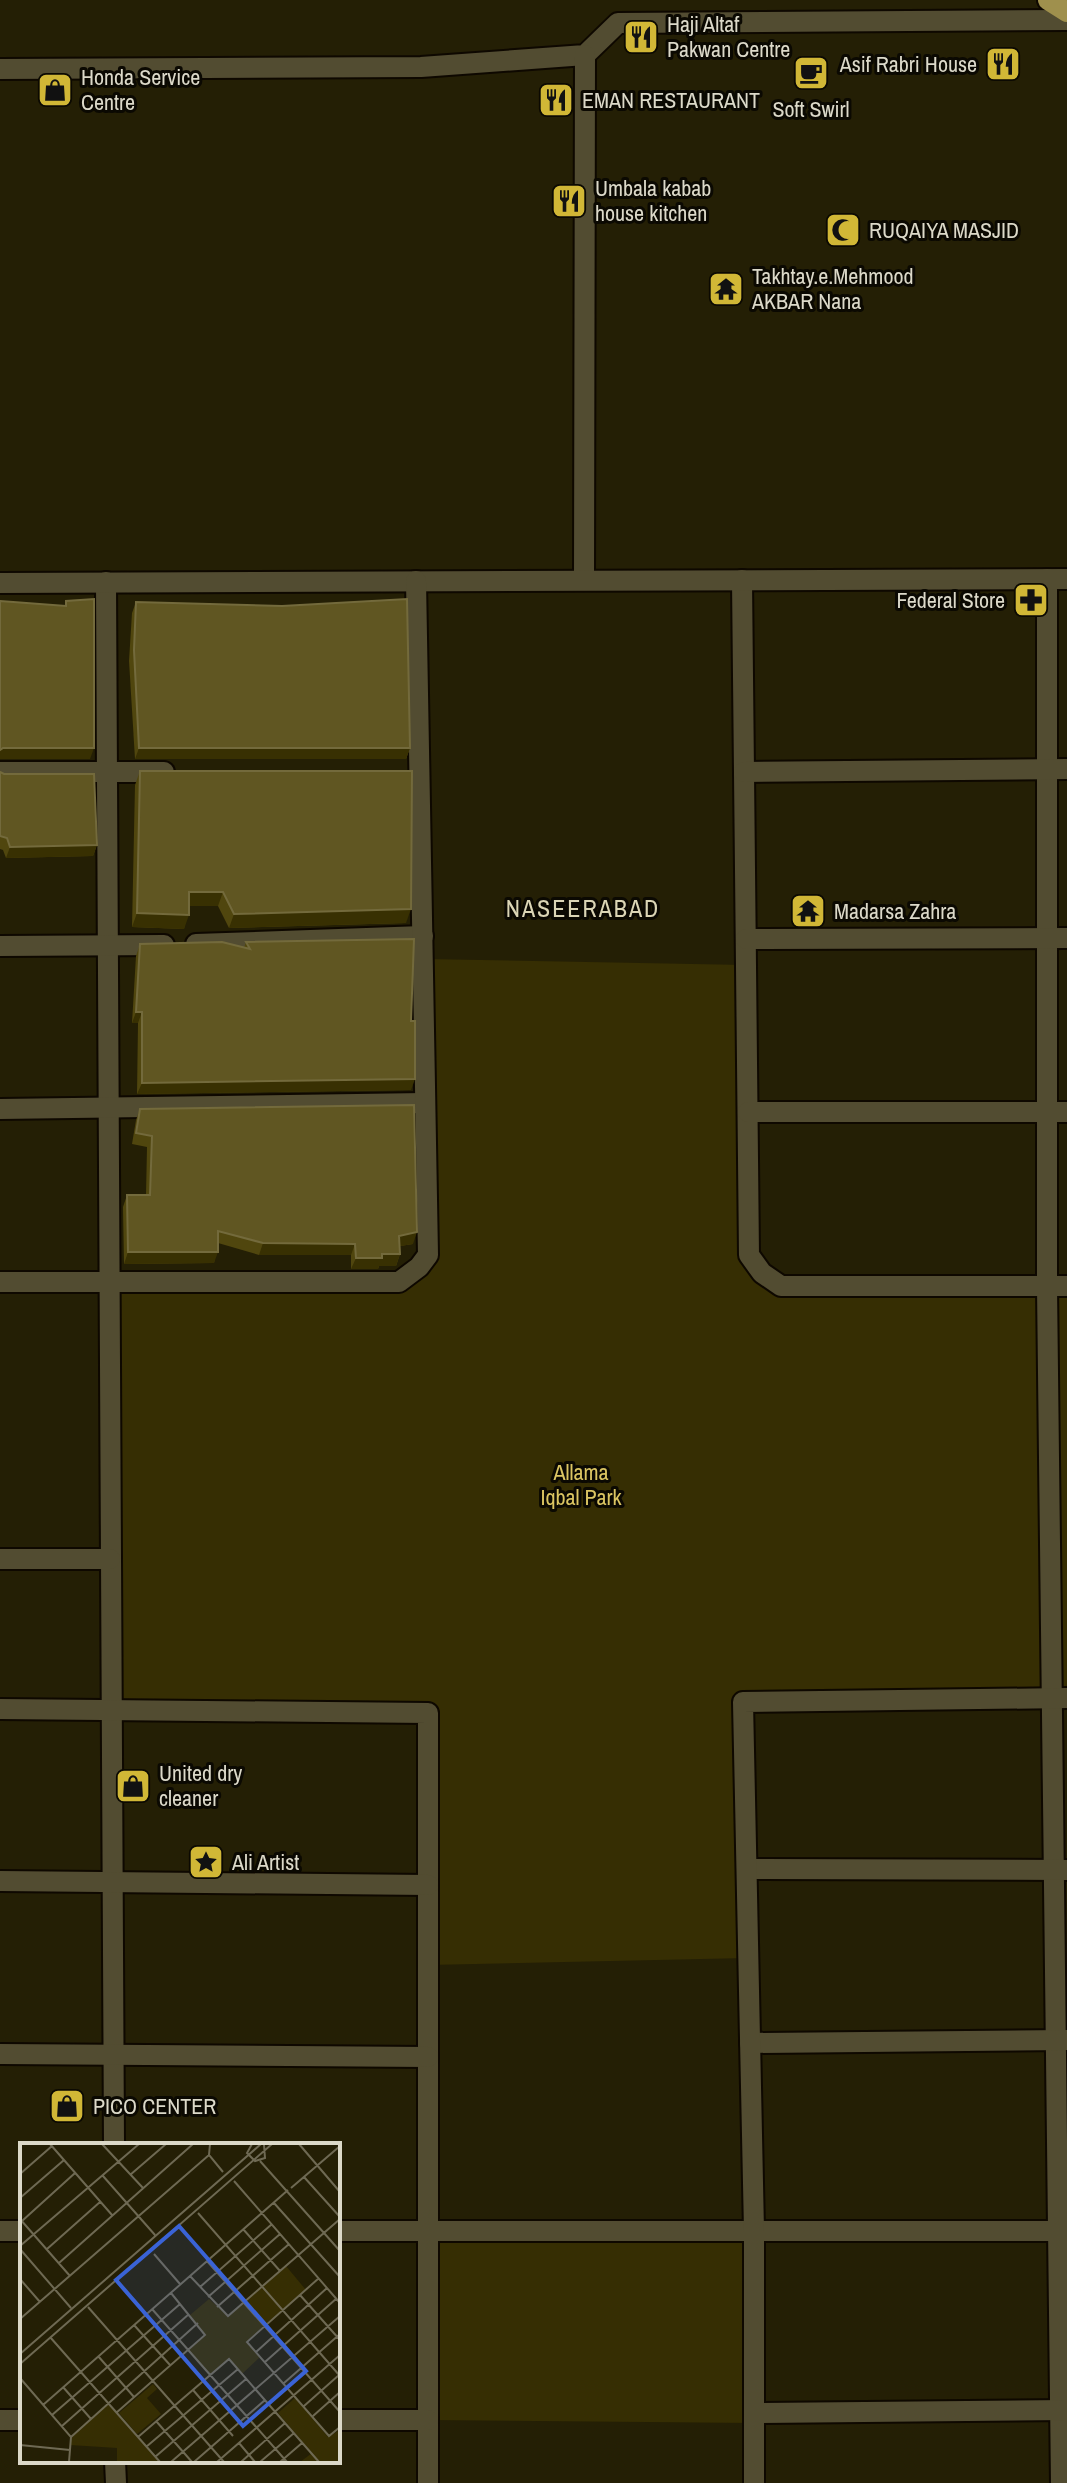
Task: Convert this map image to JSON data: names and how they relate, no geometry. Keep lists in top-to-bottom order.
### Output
{
  "districts": ["NASEERABAD"],
  "parks": ["Allama Iqbal Park"],
  "places": {
    "restaurant": [
      "Haji Altaf Pakwan Centre",
      "Asif Rabri House",
      "EMAN RESTAURANT",
      "Umbala kabab house kitchen"
    ],
    "cafe": ["Soft Swirl"],
    "shop": ["Honda Service Centre", "United dry cleaner", "PICO CENTER"],
    "mosque": ["RUQAIYA MASJID"],
    "temple": ["Takhtay.e.Mehmood AKBAR Nana", "Madarsa Zahra"],
    "pharmacy": ["Federal Store"],
    "place": ["Ali Artist"]
  }
}
